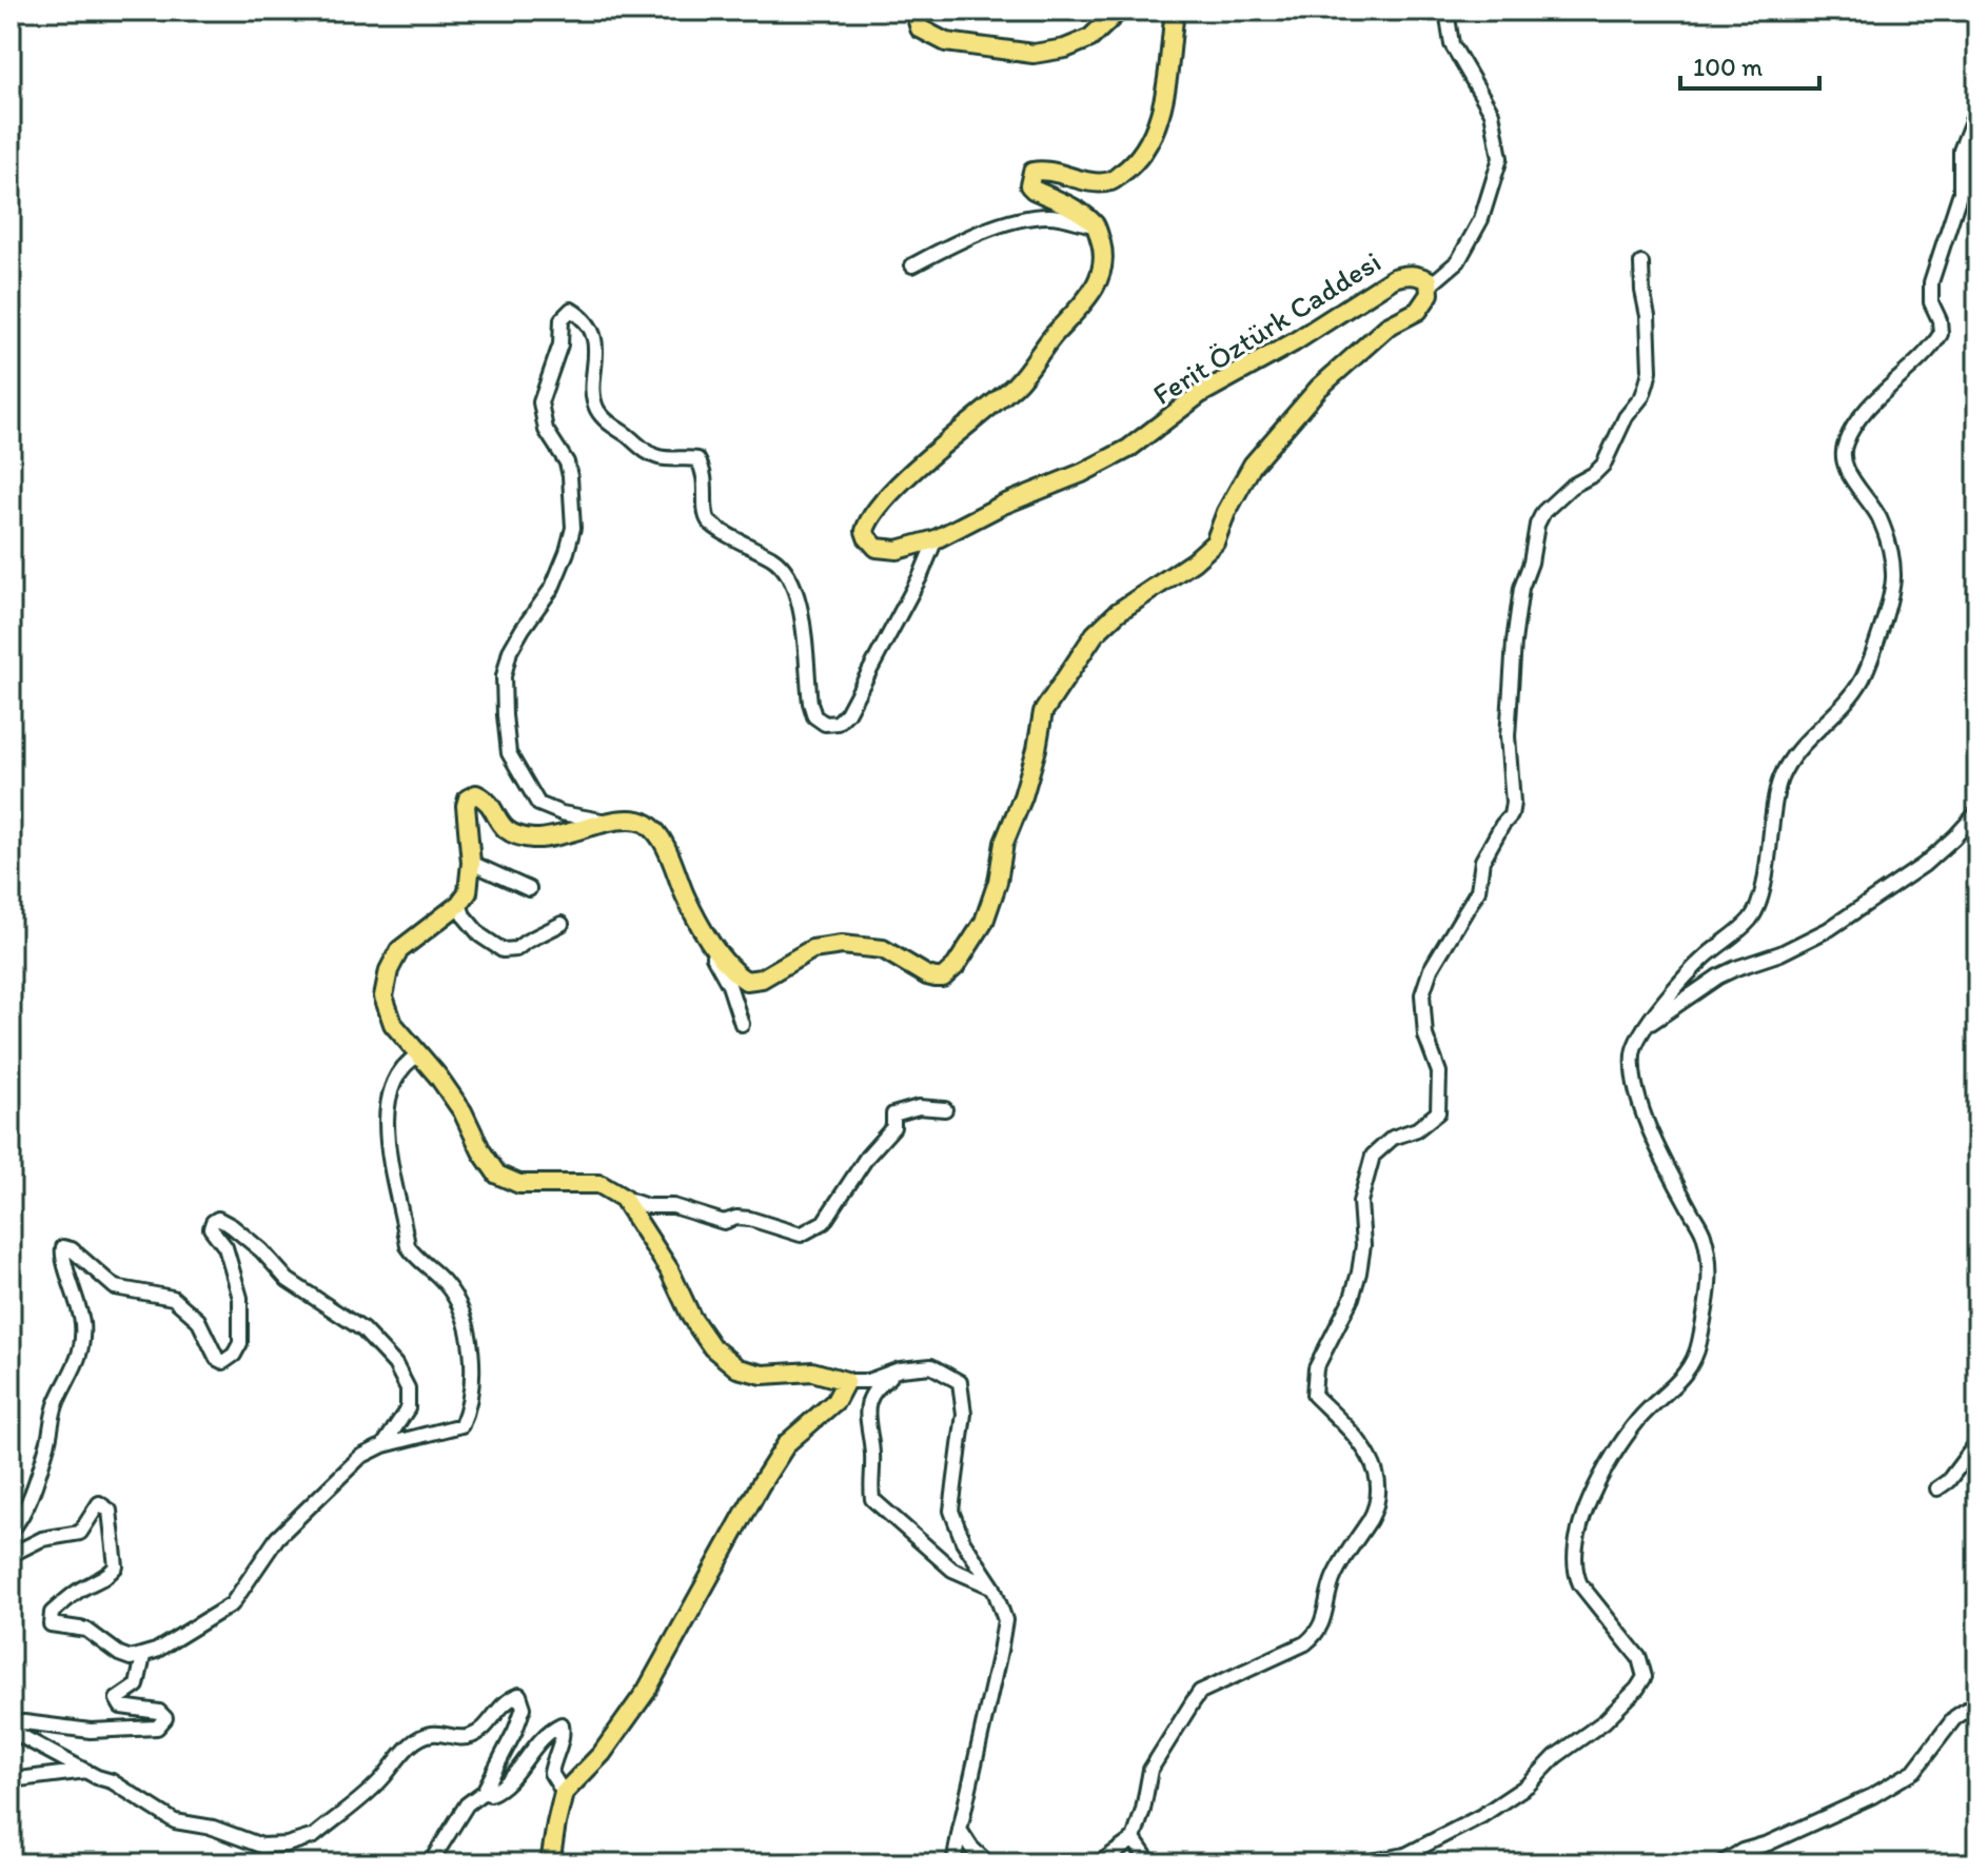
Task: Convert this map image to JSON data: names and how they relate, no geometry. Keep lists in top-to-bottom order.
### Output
{
  "streets": {
    "main road": ["Ferit Öztürk Caddesi"]
  },
  "scale_bar": "100 m"
}
